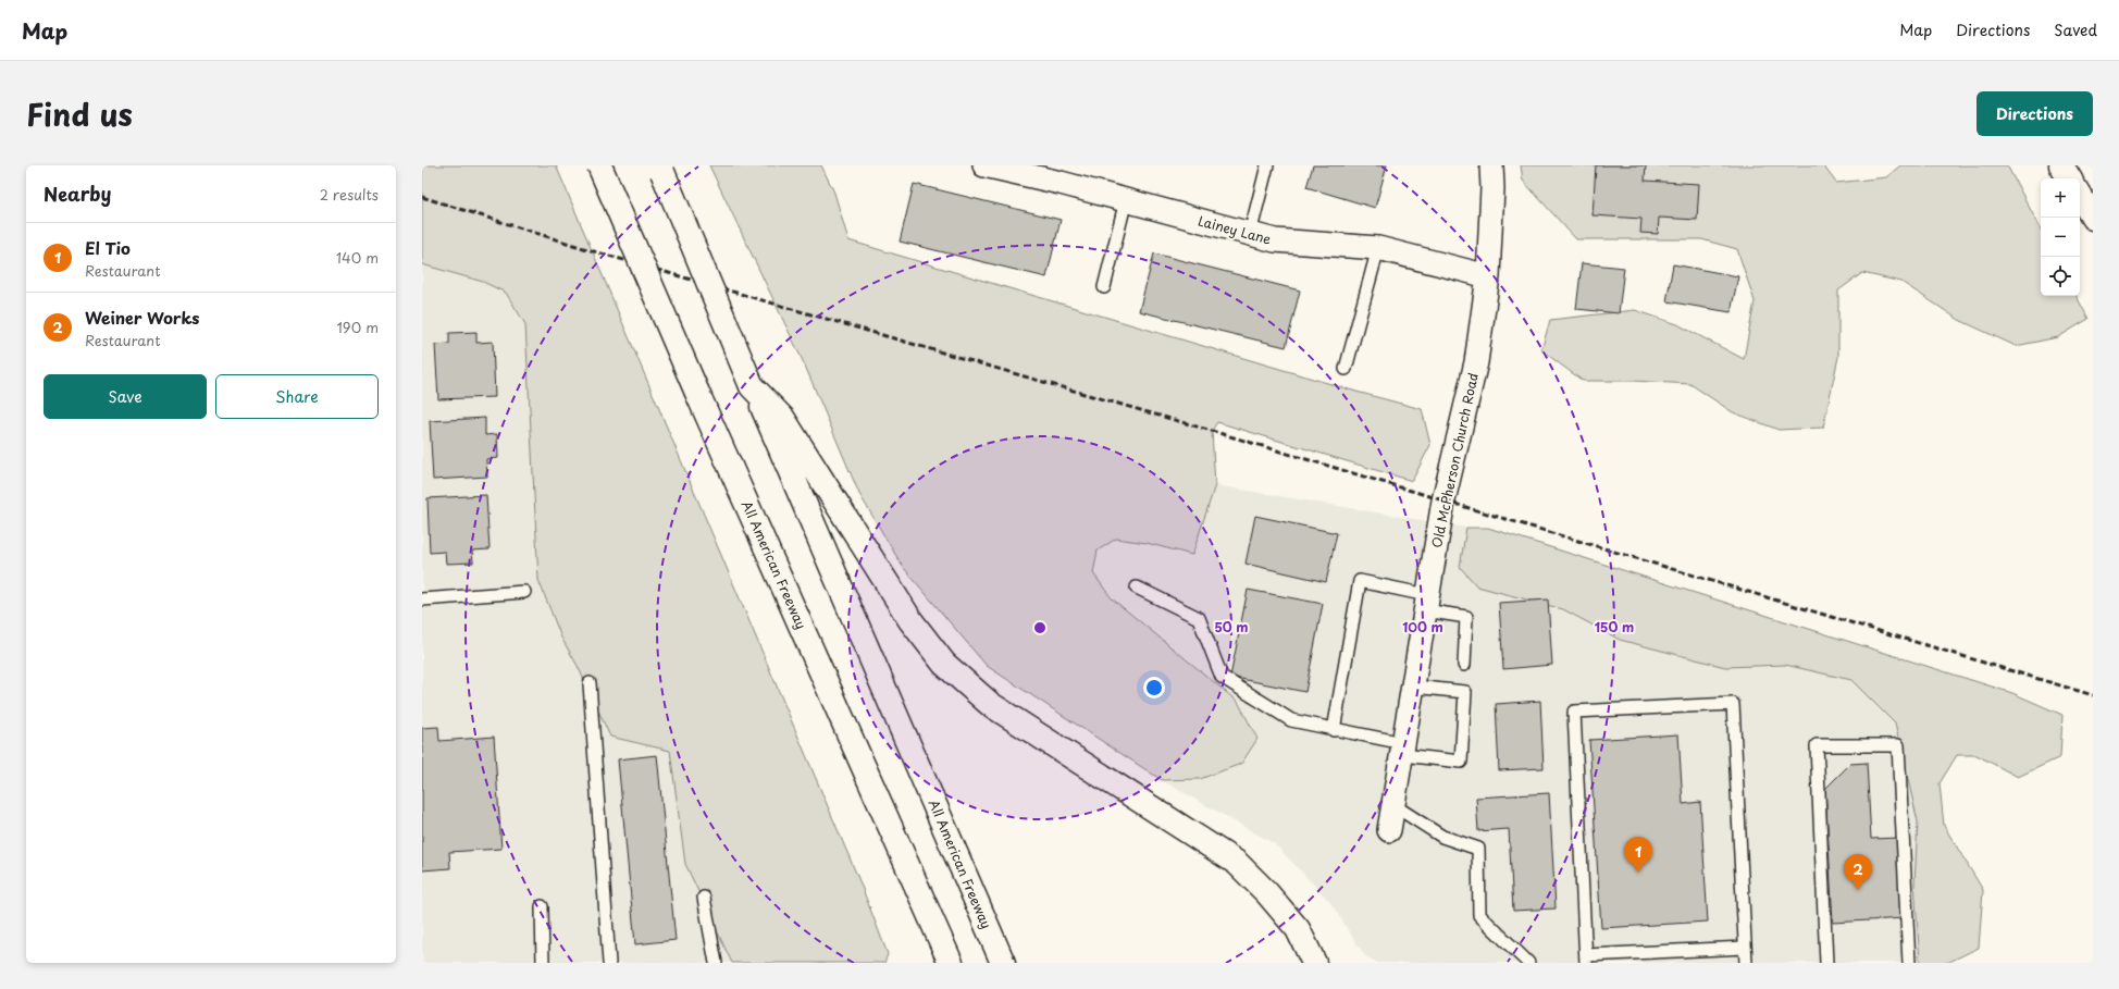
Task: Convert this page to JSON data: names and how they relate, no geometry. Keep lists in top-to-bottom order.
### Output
{
  "streets": {
    "main road": ["All American Freeway"],
    "street": ["Lainey Lane", "Old McPherson Church Road"]
  },
  "crossings": [
    ["Lainey Lane", "Old McPherson Church Road"]
  ],
  "page": {
    "header": "Map",
    "nav": ["Map", "Directions", "Saved"],
    "title": "Find us",
    "buttons": [
      "Directions",
      ["Save", "Share"]
    ],
    "heading": ["Nearby", "2 results"],
    "map_buttons": ["+", "−"],
    "list": [
      {
        "mark": "1",
        "name": "El Tio",
        "note": "Restaurant",
        "value": "140 m"
      },
      {
        "mark": "2",
        "name": "Weiner Works",
        "note": "Restaurant",
        "value": "190 m"
      }
    ],
    "pins": ["1", "2"]
  },
  "rings": ["50 m", "100 m", "150 m"]
}
